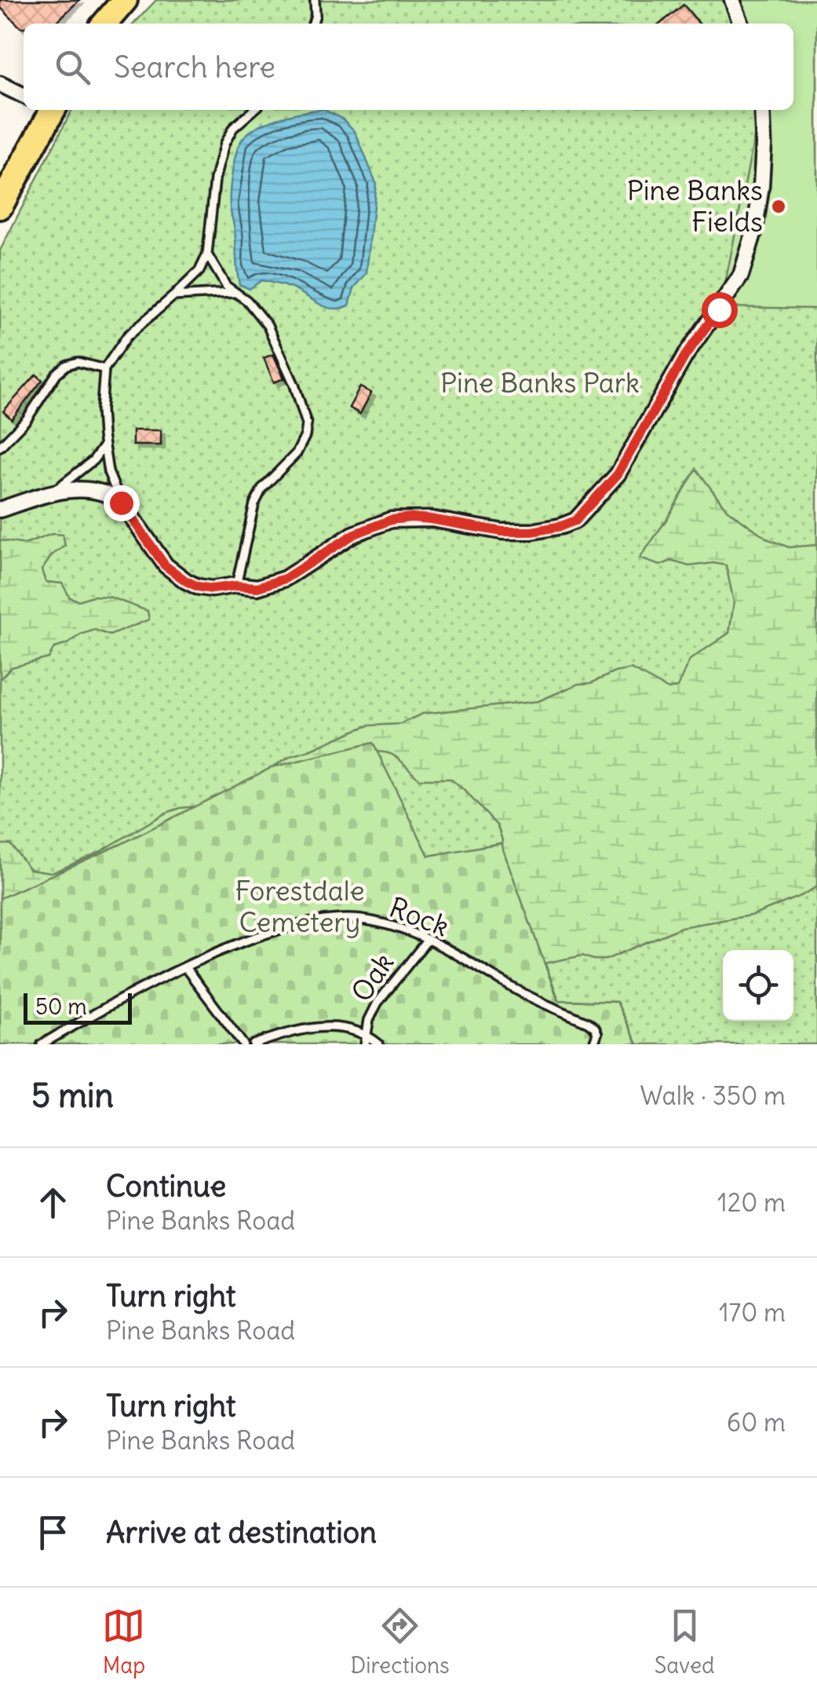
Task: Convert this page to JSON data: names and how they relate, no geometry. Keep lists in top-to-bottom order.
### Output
{
  "streets": {
    "lane": ["Rock", "Oak"]
  },
  "crossings": [
    ["Rock", "Oak"]
  ],
  "parks": ["Pine Banks Park", "Forestdale Cemetery"],
  "places": ["Pine Banks Fields"],
  "scale_bar": "50 m",
  "page": {
    "search": "Search here",
    "scale": "50 m",
    "heading": ["5 min", "Walk · 350 m"],
    "list": [
      ["Continue", "Pine Banks Road", "120 m"],
      ["Turn right", "Pine Banks Road", "170 m"],
      ["Turn right", "Pine Banks Road", "60 m"],
      "Arrive at destination"
    ],
    "nav": ["Map", "Directions", "Saved"]
  }
}
